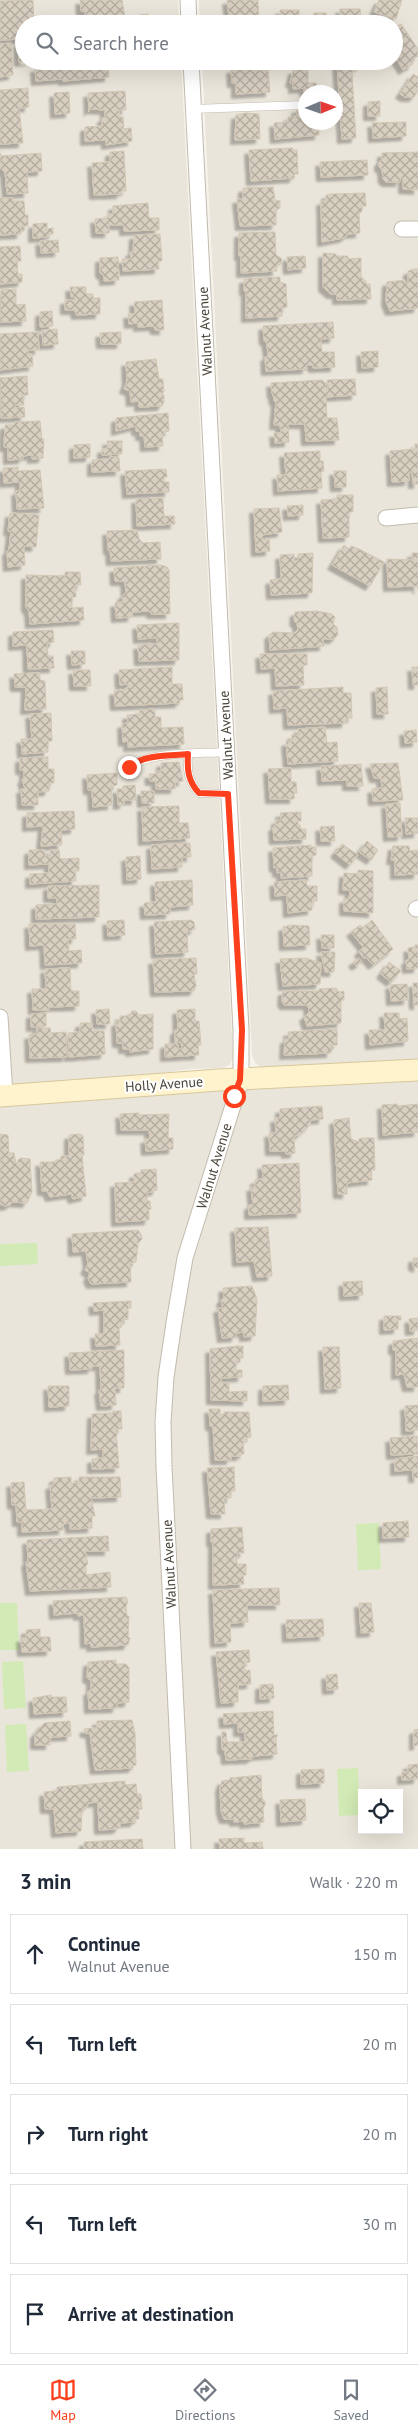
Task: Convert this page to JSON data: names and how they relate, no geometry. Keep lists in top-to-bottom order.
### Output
{
  "streets": {
    "street": ["Walnut Avenue", "Holly Avenue"]
  },
  "crossings": [
    ["Walnut Avenue", "Holly Avenue"]
  ],
  "north": "right",
  "page": {
    "search": "Search here",
    "heading": ["3 min", "Walk · 220 m"],
    "list": [
      ["Continue", "Walnut Avenue", "150 m"],
      ["Turn left", "20 m"],
      ["Turn right", "20 m"],
      ["Turn left", "30 m"],
      "Arrive at destination"
    ],
    "nav": ["Map", "Directions", "Saved"]
  }
}
